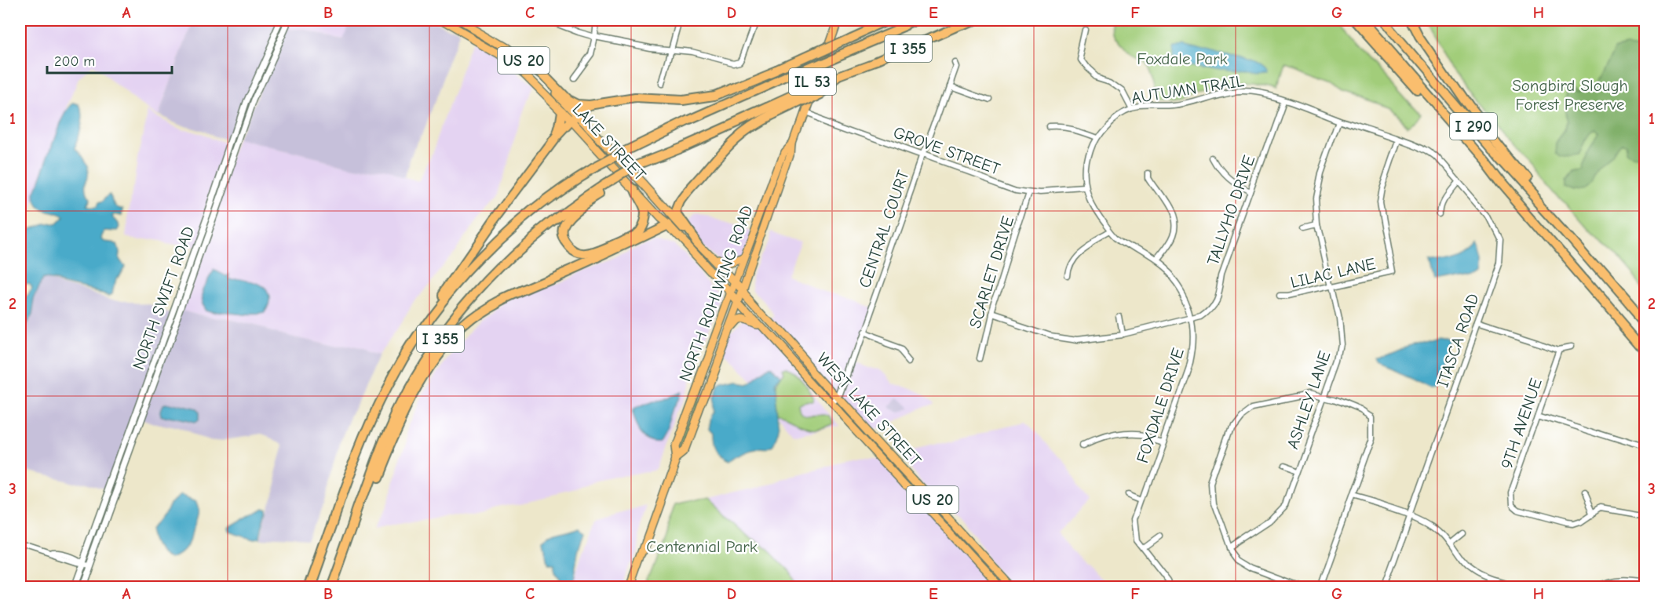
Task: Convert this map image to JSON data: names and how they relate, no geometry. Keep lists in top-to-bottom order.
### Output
{
  "streets": {
    "highway": ["I 355", "I 290"],
    "main road": [
      "US 20",
      "IL 53",
      "LAKE STREET",
      "NORTH ROHLWING ROAD",
      "WEST LAKE STREET"
    ],
    "street": [
      "AUTUMN TRAIL",
      "GROVE STREET",
      "TALLYHO DRIVE",
      "CENTRAL COURT",
      "SCARLET DRIVE",
      "LILAC LANE",
      "NORTH SWIFT ROAD",
      "ITASCA ROAD",
      "ASHLEY LANE",
      "FOXDALE DRIVE",
      "9TH AVENUE"
    ]
  },
  "crossings": [
    ["AUTUMN TRAIL", "TALLYHO DRIVE"],
    ["AUTUMN TRAIL", "LILAC LANE"],
    ["AUTUMN TRAIL", "ITASCA ROAD"],
    ["AUTUMN TRAIL", "ASHLEY LANE"],
    ["AUTUMN TRAIL", "FOXDALE DRIVE"],
    ["LAKE STREET", "NORTH ROHLWING ROAD"],
    ["LAKE STREET", "WEST LAKE STREET"],
    ["GROVE STREET", "CENTRAL COURT"],
    ["GROVE STREET", "SCARLET DRIVE"],
    ["GROVE STREET", "NORTH ROHLWING ROAD"],
    ["GROVE STREET", "FOXDALE DRIVE"],
    ["TALLYHO DRIVE", "SCARLET DRIVE"],
    ["TALLYHO DRIVE", "FOXDALE DRIVE"],
    ["CENTRAL COURT", "WEST LAKE STREET"],
    ["LILAC LANE", "ITASCA ROAD"],
    ["LILAC LANE", "ASHLEY LANE"],
    ["NORTH ROHLWING ROAD", "WEST LAKE STREET"]
  ],
  "parks": ["Foxdale Park", "Songbird Slough Forest Preserve", "Centennial Park"],
  "scale_bar": "200 m",
  "grid": {
    "columns": [
      "A",
      "B",
      "C",
      "D",
      "E",
      "F",
      "G",
      "H"
    ],
    "rows": ["1", "2", "3"]
  }
}
